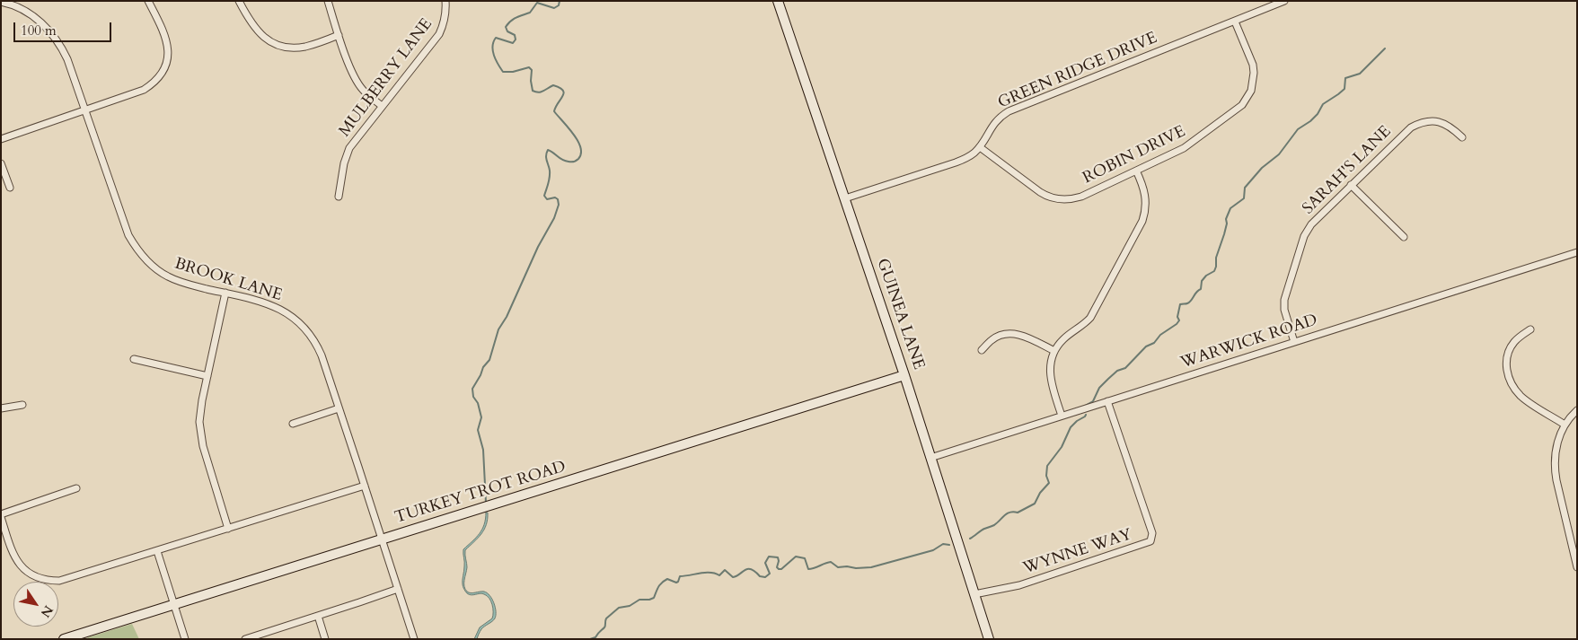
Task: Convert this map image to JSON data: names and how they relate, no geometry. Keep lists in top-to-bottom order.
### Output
{
  "streets": {
    "street": [
      "GREEN RIDGE DRIVE",
      "MULBERRY LANE",
      "ROBIN DRIVE",
      "SARAH'S LANE",
      "BROOK LANE",
      "GUINEA LANE",
      "WARWICK ROAD",
      "TURKEY TROT ROAD",
      "WYNNE WAY"
    ]
  },
  "crossings": [
    ["GREEN RIDGE DRIVE", "ROBIN DRIVE"],
    ["GREEN RIDGE DRIVE", "GUINEA LANE"],
    ["SARAH'S LANE", "WARWICK ROAD"],
    ["BROOK LANE", "TURKEY TROT ROAD"],
    ["GUINEA LANE", "WARWICK ROAD"],
    ["GUINEA LANE", "TURKEY TROT ROAD"],
    ["GUINEA LANE", "WYNNE WAY"],
    ["WARWICK ROAD", "WYNNE WAY"]
  ],
  "scale_bar": "100 m",
  "north": "bottom right"
}
